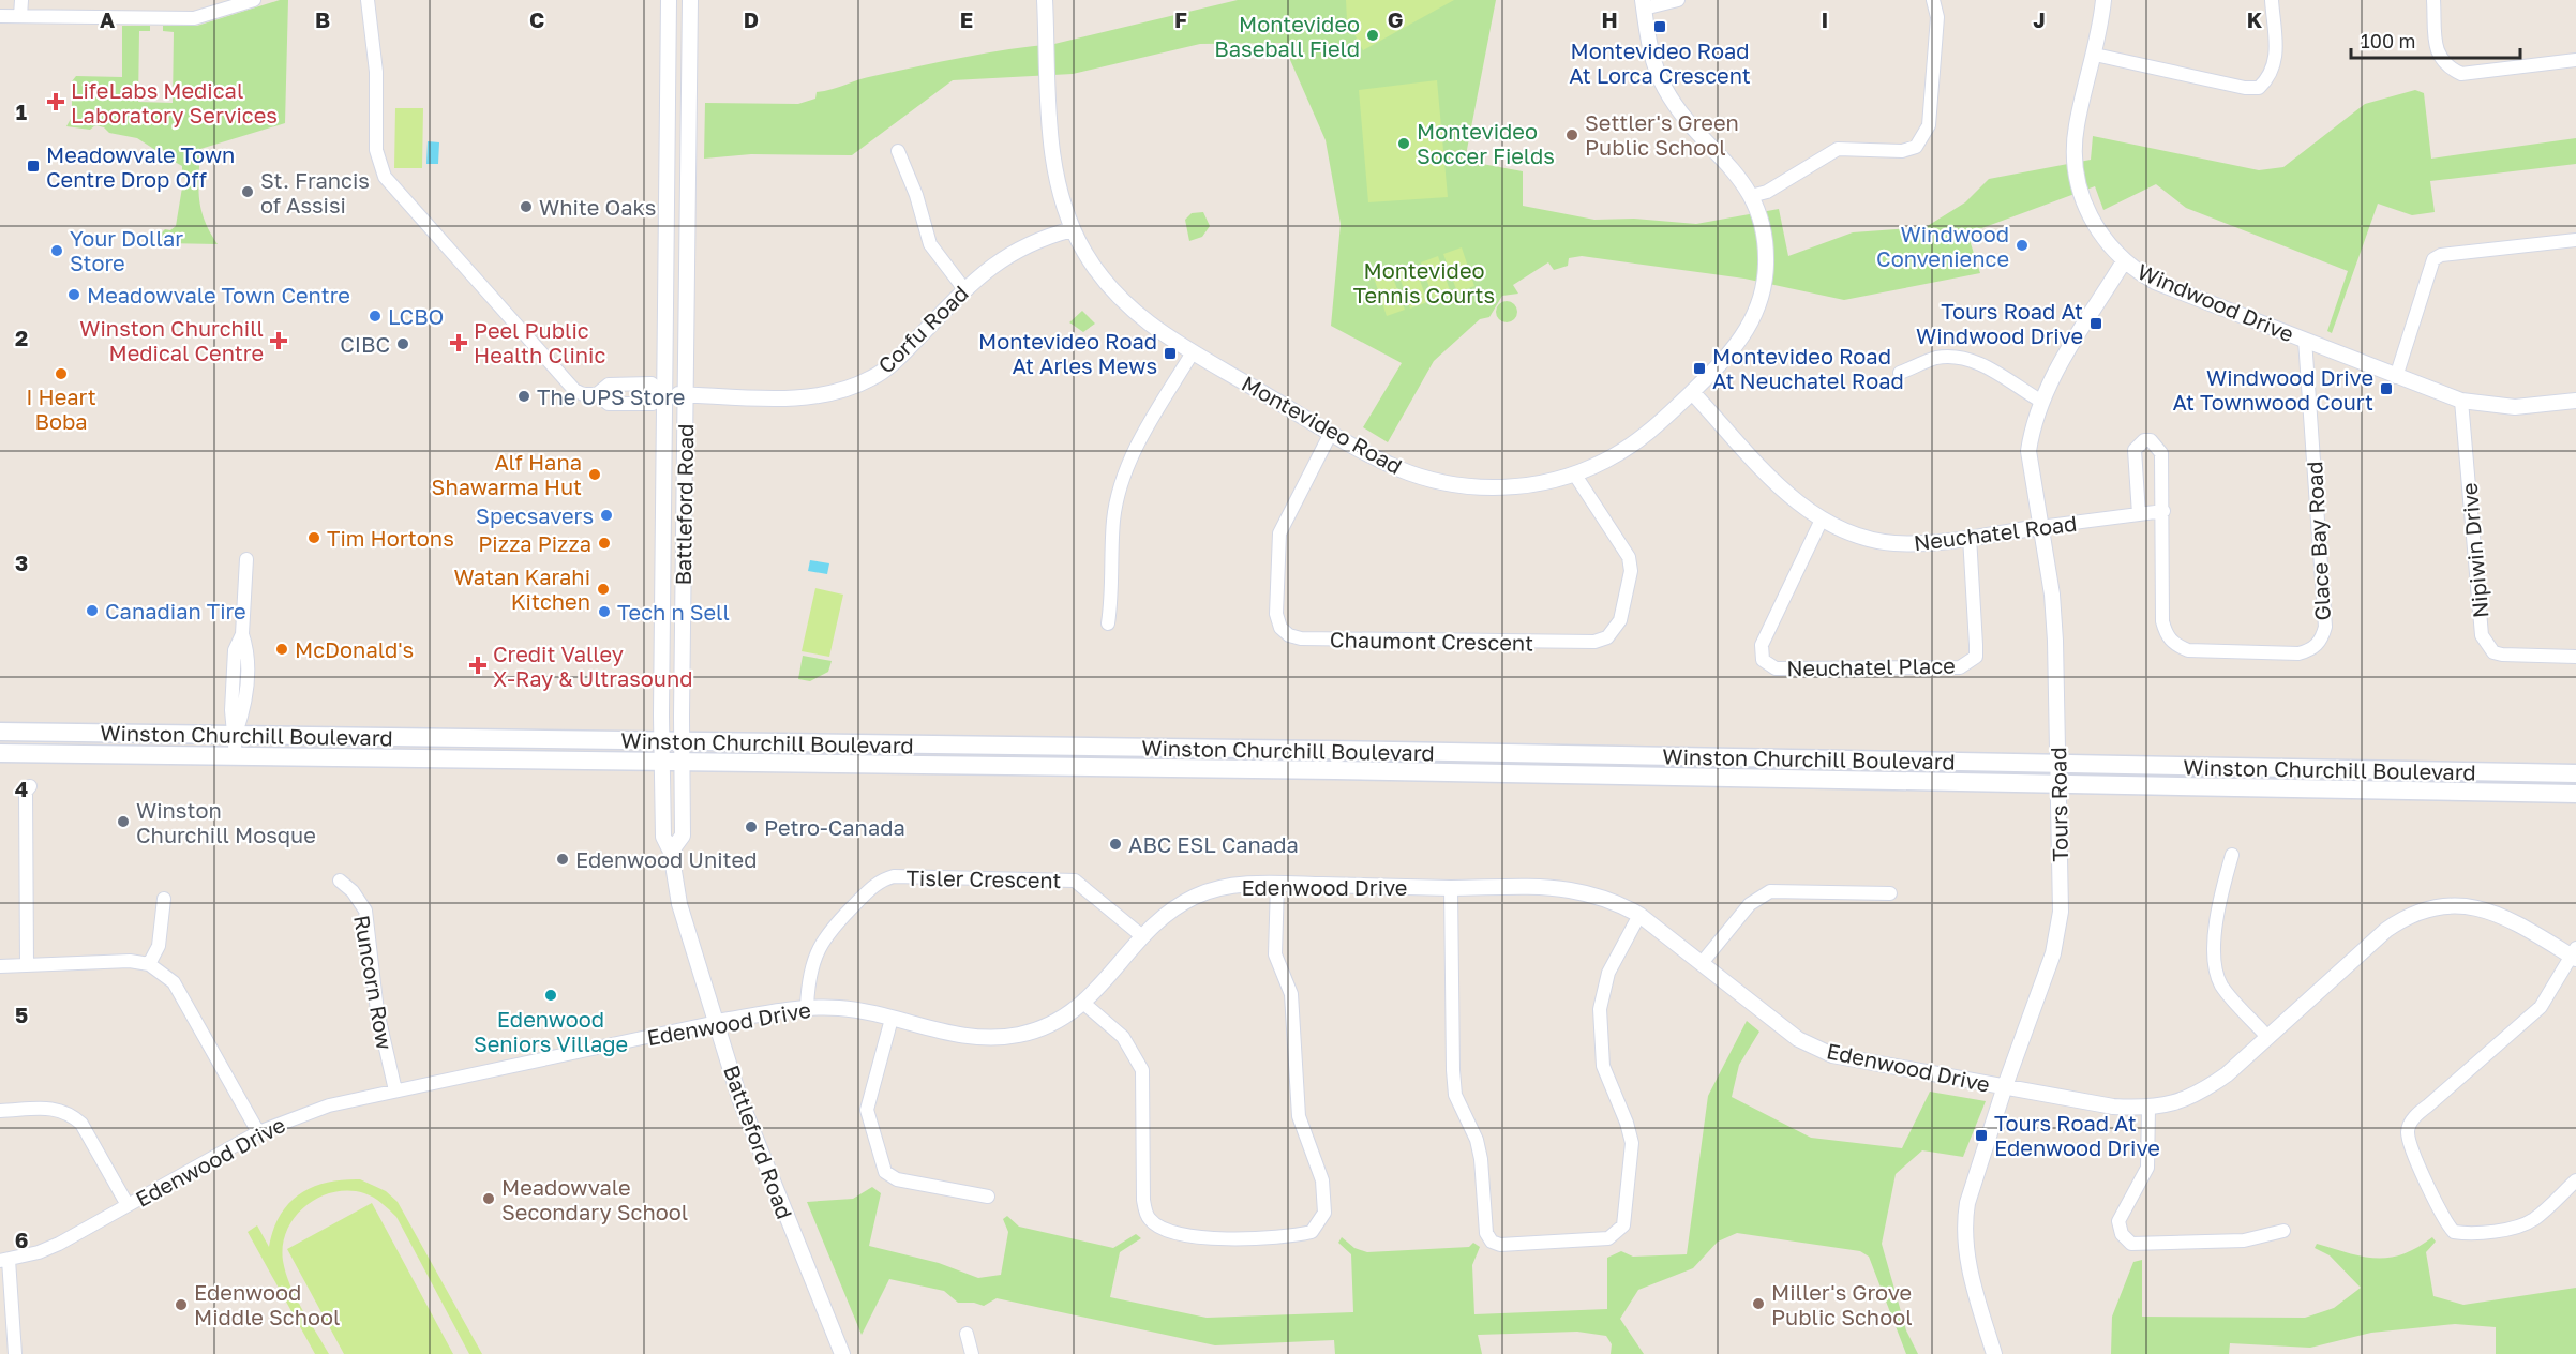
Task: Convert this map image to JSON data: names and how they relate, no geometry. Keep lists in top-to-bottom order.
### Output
{
  "streets": {
    "main road": ["Winston Churchill Boulevard"],
    "street": [
      "Windwood Drive",
      "Corfu Road",
      "Montevideo Road",
      "Battleford Road",
      "Neuchatel Road",
      "Glace Bay Road",
      "Nipiwin Drive",
      "Chaumont Crescent",
      "Neuchatel Place",
      "Tours Road",
      "Tisler Crescent",
      "Edenwood Drive",
      "Runcorn Row"
    ]
  },
  "crossings": [
    ["Windwood Drive", "Glace Bay Road"],
    ["Windwood Drive", "Nipiwin Drive"],
    ["Windwood Drive", "Tours Road"],
    ["Corfu Road", "Montevideo Road"],
    ["Corfu Road", "Battleford Road"],
    ["Montevideo Road", "Neuchatel Road"],
    ["Montevideo Road", "Chaumont Crescent"],
    ["Battleford Road", "Winston Churchill Boulevard"],
    ["Battleford Road", "Edenwood Drive"],
    ["Neuchatel Road", "Glace Bay Road"],
    ["Neuchatel Road", "Neuchatel Place"],
    ["Neuchatel Road", "Tours Road"],
    ["Winston Churchill Boulevard", "Tours Road"],
    ["Tours Road", "Edenwood Drive"],
    ["Tisler Crescent", "Edenwood Drive"],
    ["Edenwood Drive", "Runcorn Row"]
  ],
  "parks": ["Montevideo Tennis Courts"],
  "places": {
    "transit": [
      "Montevideo Road At Lorca Crescent",
      "Meadowvale Town Centre Drop Off",
      "Tours Road At Windwood Drive",
      "Montevideo Road At Arles Mews",
      "Montevideo Road At Neuchatel Road",
      "Windwood Drive At Townwood Court",
      "Tours Road At Edenwood Drive"
    ],
    "other": [
      "Montevideo Baseball Field",
      "Settler's Green Public School",
      "Montevideo Soccer Fields",
      "St. Francis of Assisi",
      "White Oaks",
      "Windwood Convenience",
      "Your Dollar Store",
      "Meadowvale Town Centre",
      "LCBO",
      "CIBC",
      "I Heart Boba",
      "The UPS Store",
      "Alf Hana Shawarma Hut",
      "Specsavers",
      "Tim Hortons",
      "Pizza Pizza",
      "Watan Karahi Kitchen",
      "Canadian Tire",
      "Tech n Sell",
      "McDonald's",
      "Winston Churchill Mosque",
      "Petro-Canada",
      "ABC ESL Canada",
      "Edenwood United",
      "Edenwood Seniors Village",
      "Meadowvale Secondary School",
      "Miller's Grove Public School",
      "Edenwood Middle School"
    ],
    "health": [
      "LifeLabs Medical Laboratory Services",
      "Winston Churchill Medical Centre",
      "Peel Public Health Clinic",
      "Credit Valley X-Ray & Ultrasound"
    ]
  },
  "scale_bar": "100 m",
  "grid": {
    "columns": [
      "A",
      "B",
      "C",
      "D",
      "E",
      "F",
      "G",
      "H",
      "I",
      "J",
      "K"
    ],
    "rows": [
      "1",
      "2",
      "3",
      "4",
      "5",
      "6"
    ]
  }
}
